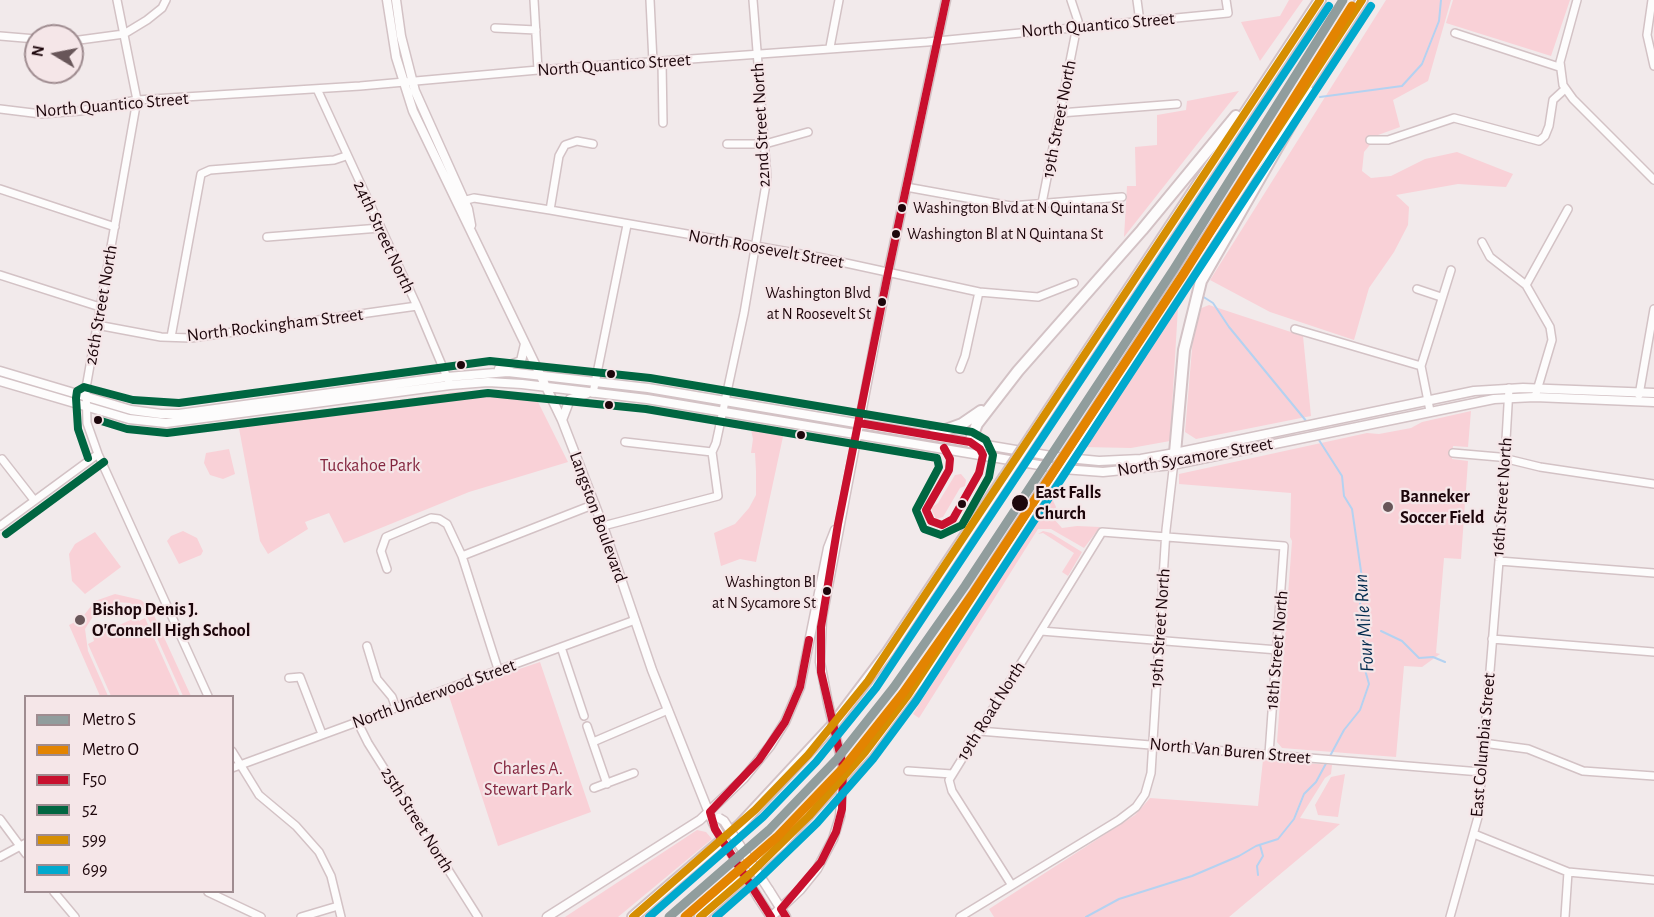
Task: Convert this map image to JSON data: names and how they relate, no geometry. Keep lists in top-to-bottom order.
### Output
{
  "streets": {
    "main road": ["North Sycamore Street", "Langston Boulevard"],
    "street": [
      "North Quantico Street",
      "19th Street North",
      "22nd Street North",
      "24th Street North",
      "North Roosevelt Street",
      "26th Street North",
      "North Rockingham Street",
      "16th Street North",
      "18th Street North",
      "North Underwood Street",
      "19th Road North",
      "East Columbia Street",
      "North Van Buren Street",
      "25th Street North"
    ]
  },
  "crossings": [
    ["North Quantico Street", "19th Street North"],
    ["North Quantico Street", "22nd Street North"],
    ["North Quantico Street", "24th Street North"],
    ["North Quantico Street", "26th Street North"],
    ["North Quantico Street", "Langston Boulevard"],
    ["19th Street North", "North Sycamore Street"],
    ["19th Street North", "18th Street North"],
    ["19th Street North", "19th Road North"],
    ["19th Street North", "North Van Buren Street"],
    ["22nd Street North", "North Roosevelt Street"],
    ["22nd Street North", "North Sycamore Street"],
    ["22nd Street North", "Langston Boulevard"],
    ["24th Street North", "North Rockingham Street"],
    ["24th Street North", "North Sycamore Street"],
    ["North Roosevelt Street", "Langston Boulevard"],
    ["26th Street North", "North Rockingham Street"],
    ["26th Street North", "North Sycamore Street"],
    ["North Sycamore Street", "Langston Boulevard"],
    ["16th Street North", "East Columbia Street"],
    ["Langston Boulevard", "North Underwood Street"],
    ["18th Street North", "19th Road North"],
    ["18th Street North", "North Van Buren Street"],
    ["North Underwood Street", "25th Street North"],
    ["19th Road North", "North Van Buren Street"],
    ["East Columbia Street", "North Van Buren Street"]
  ],
  "water": ["Four Mile Run"],
  "parks": ["Tuckahoe Park", "Charles A. Stewart Park"],
  "places": [
    "Washington Blvd at N Quintana St",
    "Washington Bl at N Quintana St",
    "Washington Blvd at N Roosevelt St",
    "East Falls Church",
    "Banneker Soccer Field",
    "Washington Bl at N Sycamore St",
    "Bishop Denis J. O'Connell High School"
  ],
  "lines": [
    "metro line S",
    "transit line F50",
    "transit line 599",
    "metro line O",
    "transit line 699",
    "transit line 52"
  ],
  "legend": [
    "Metro S",
    "Metro O",
    "F50",
    "52",
    "599",
    "699"
  ],
  "north": "left"
}
